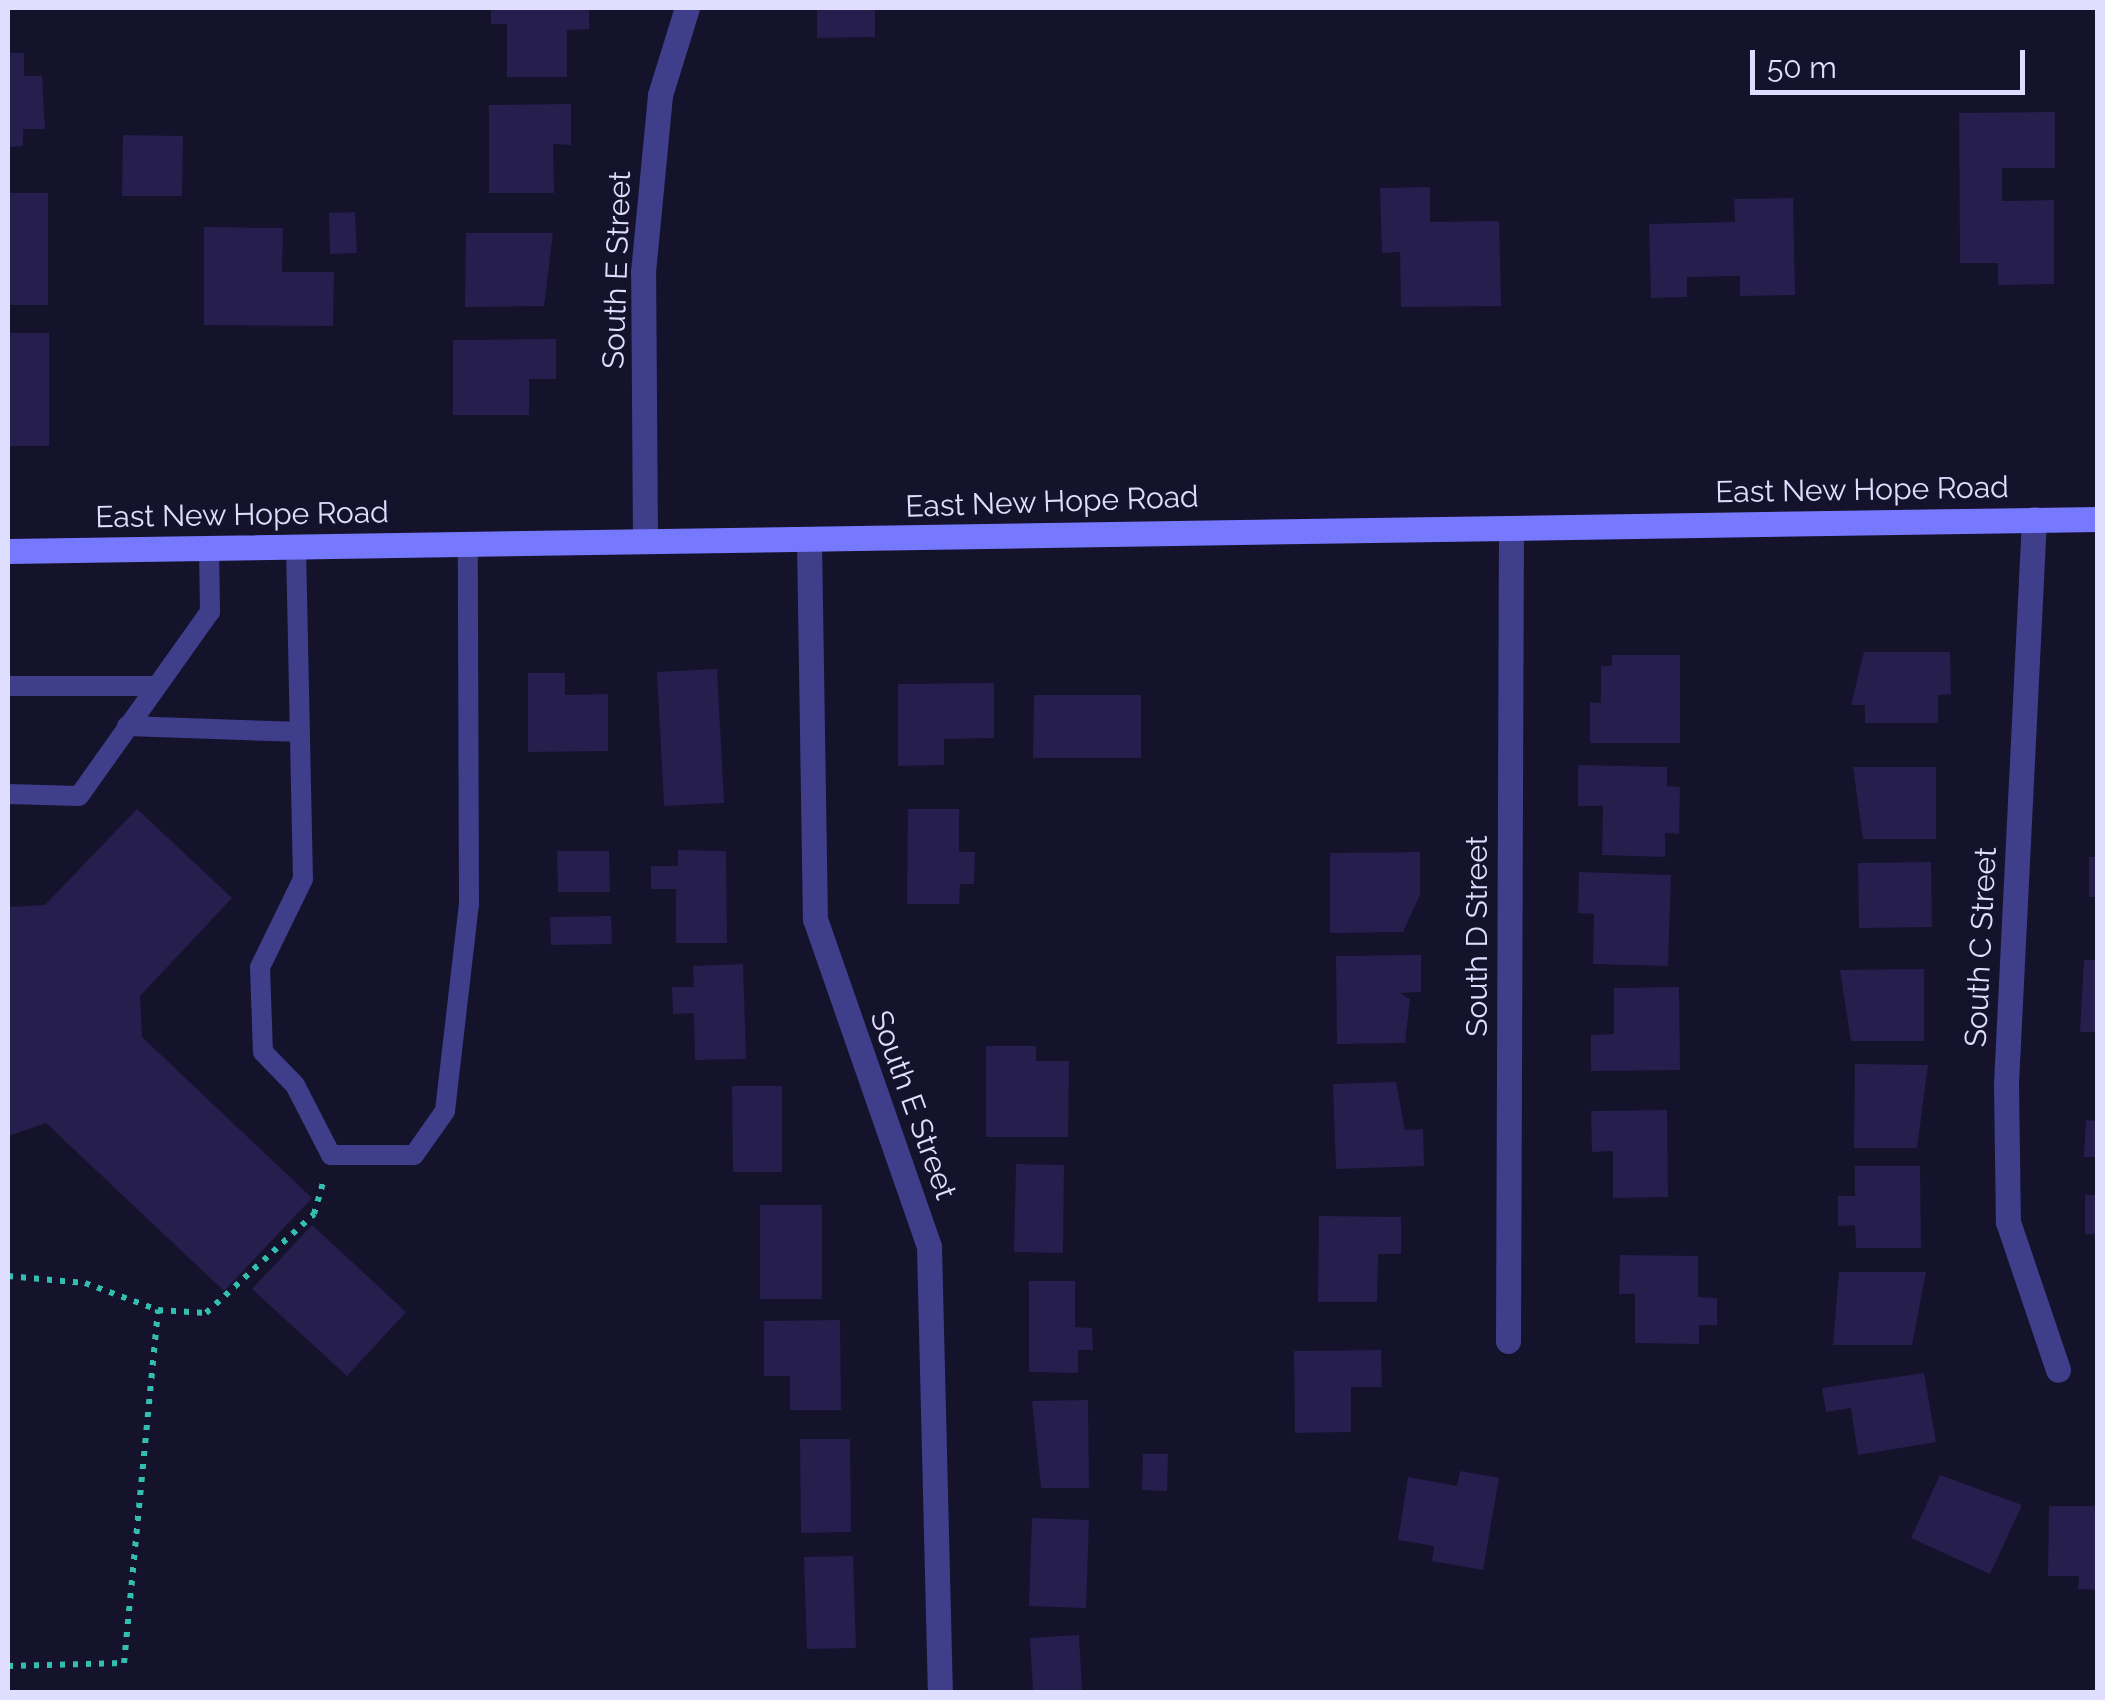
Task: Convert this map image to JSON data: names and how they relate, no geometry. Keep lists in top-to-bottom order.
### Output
{
  "streets": {
    "street": [
      "South E Street",
      "East New Hope Road",
      "South D Street",
      "South C Street"
    ]
  },
  "crossings": [
    ["South E Street", "East New Hope Road"],
    ["East New Hope Road", "South D Street"],
    ["East New Hope Road", "South C Street"]
  ],
  "scale_bar": "50 m"
}
